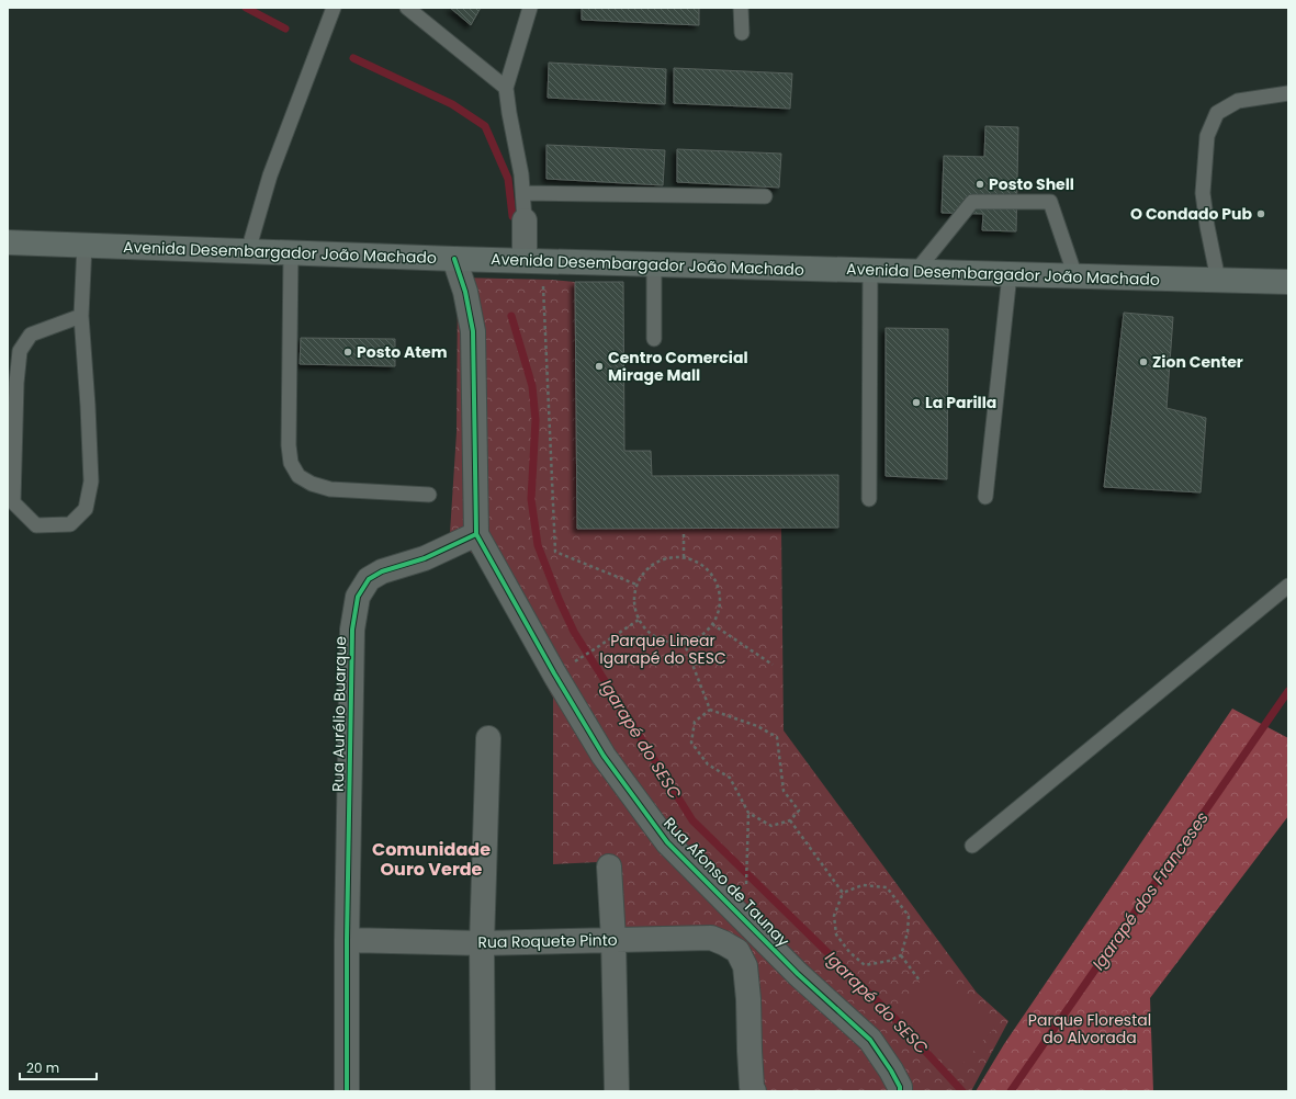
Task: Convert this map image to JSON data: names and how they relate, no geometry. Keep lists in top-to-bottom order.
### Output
{
  "streets": {
    "main road": ["Avenida Desembargador João Machado"],
    "street": ["Rua Aurélio Buarque", "Rua Afonso de Taunay", "Rua Roquete Pinto"]
  },
  "crossings": [
    ["Rua Aurélio Buarque", "Rua Afonso de Taunay"],
    ["Rua Aurélio Buarque", "Rua Roquete Pinto"]
  ],
  "districts": ["Comunidade Ouro Verde"],
  "water": ["Igarapé do SESC", "Igarapé dos Franceses"],
  "parks": ["Parque Linear Igarapé do SESC", "Parque Florestal do Alvorada"],
  "places": [
    "Posto Shell",
    "O Condado Pub",
    "Posto Atem",
    "Zion Center",
    "Centro Comercial Mirage Mall",
    "La Parilla"
  ],
  "scale_bar": "20 m"
}
